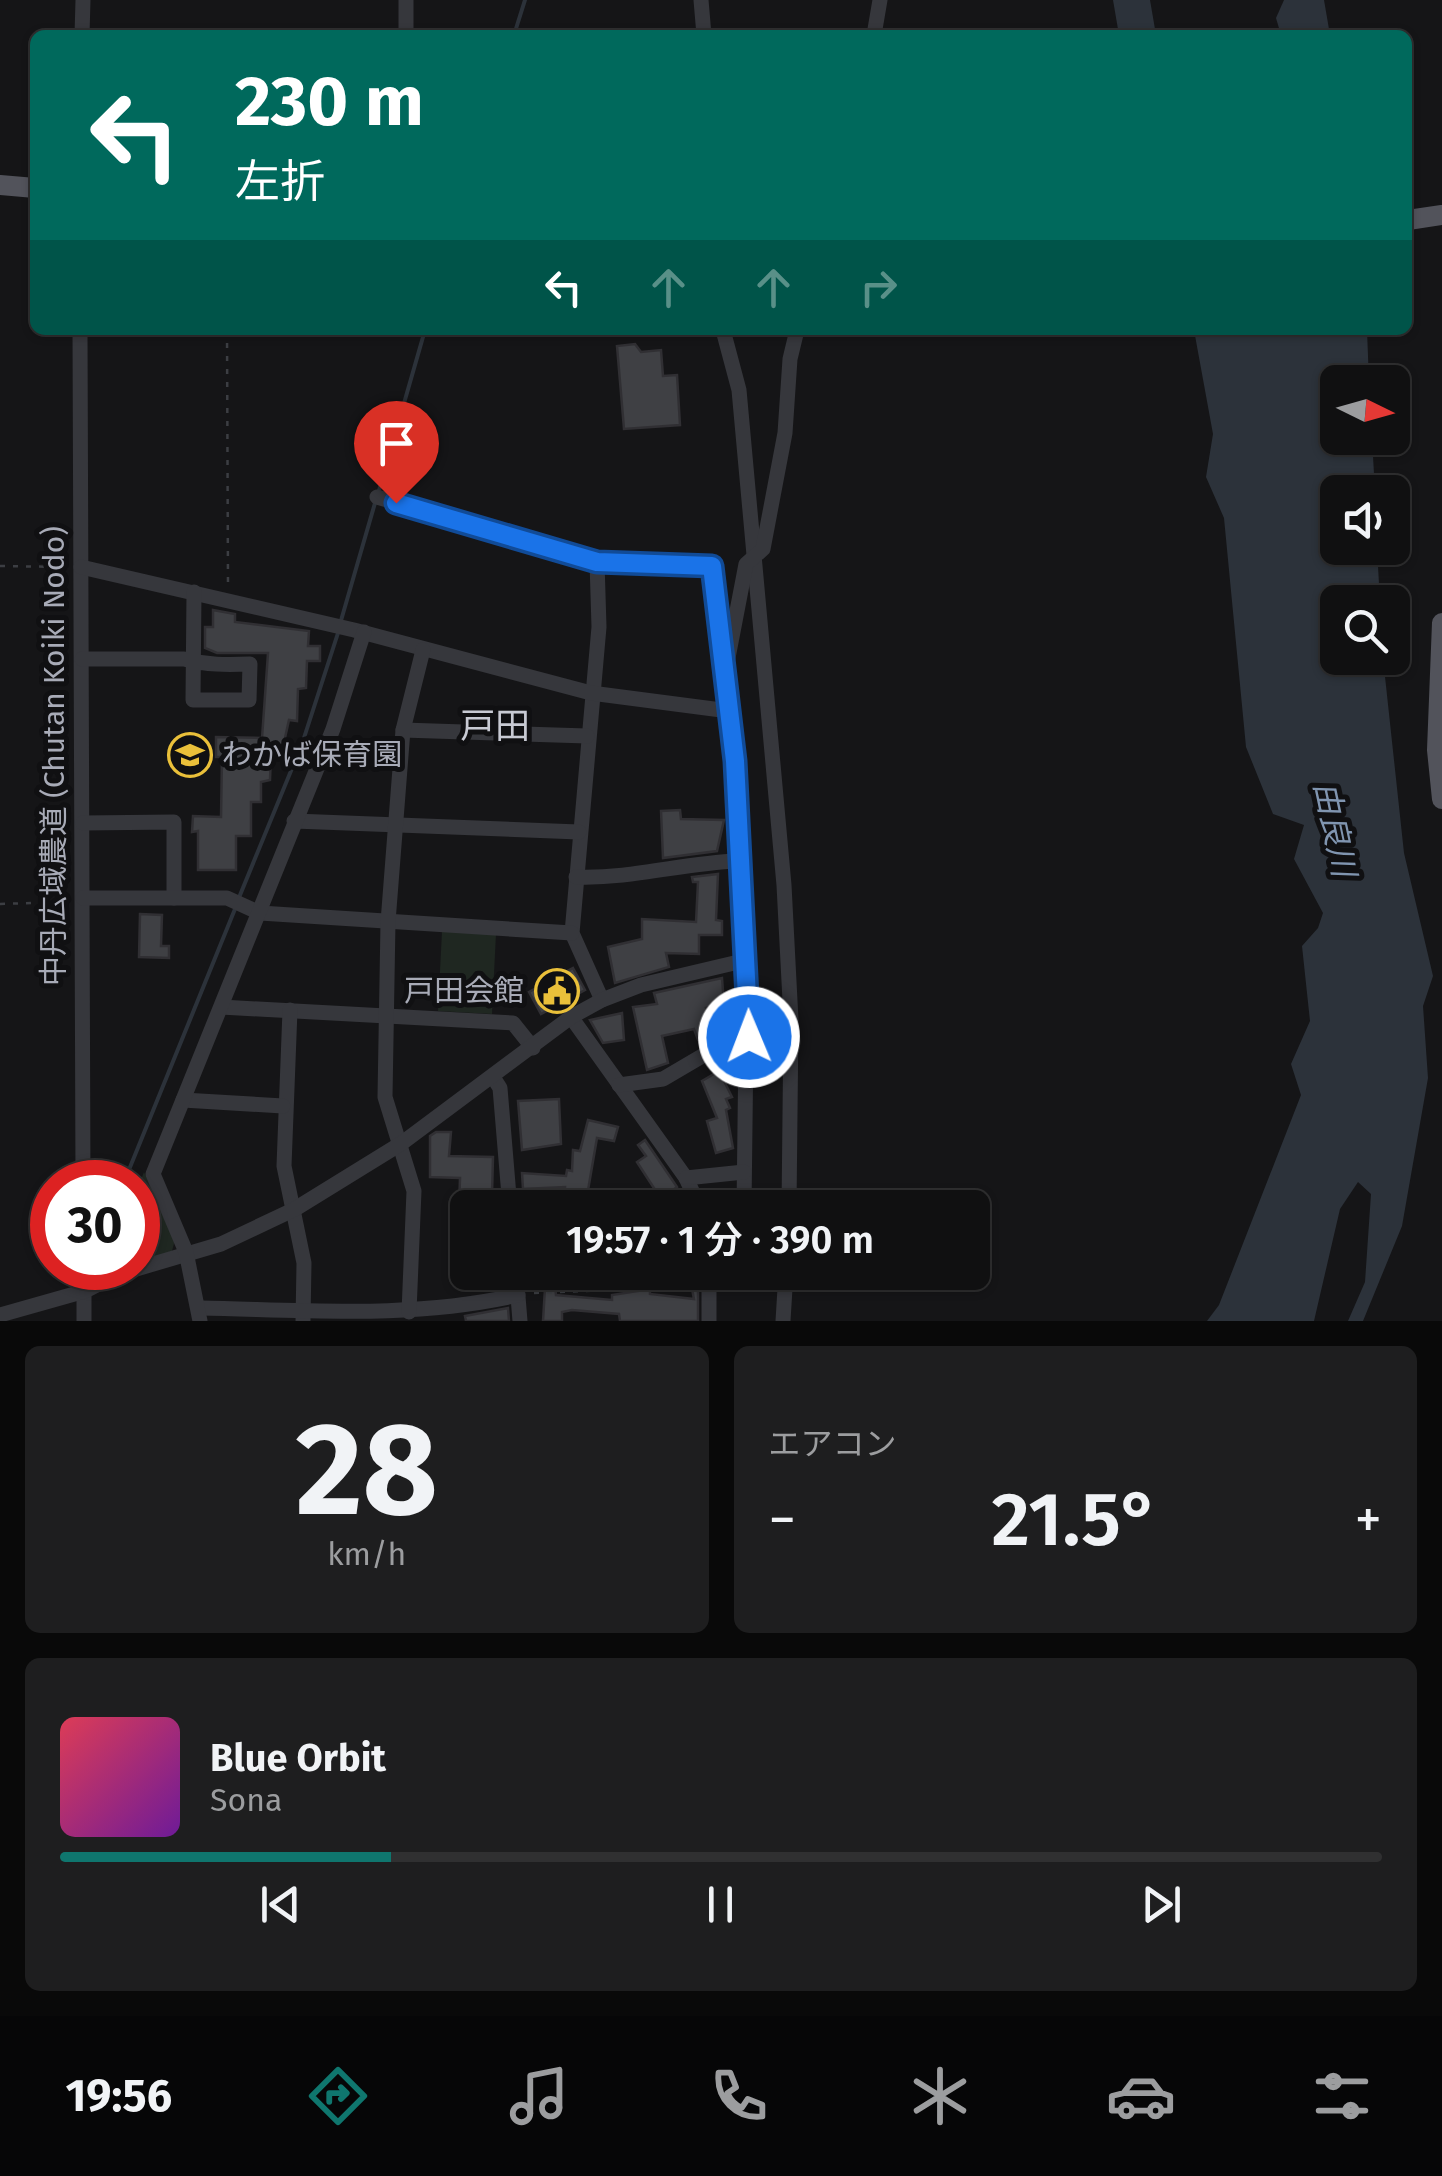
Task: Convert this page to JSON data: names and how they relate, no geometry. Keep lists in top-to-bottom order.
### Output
{
  "streets": {
    "street": ["中丹広域農道 (Chutan Koiki Nodo)"]
  },
  "districts": ["戸田"],
  "water": ["由良川"],
  "places": {
    "school or university": ["わかば保育園"],
    "public building": ["戸田会館"]
  },
  "north": "right",
  "page": {
    "turn": ["230 m", "左折"],
    "limit": "30",
    "trip": "19:57 · 1 分 · 390 m",
    "tile": [
      ["28", "km/h"],
      "エアコン"
    ],
    "heat": ["−", "21.5°", "+"],
    "song": ["Blue Orbit", "Sona"],
    "tabs": "19:56"
  }
}
